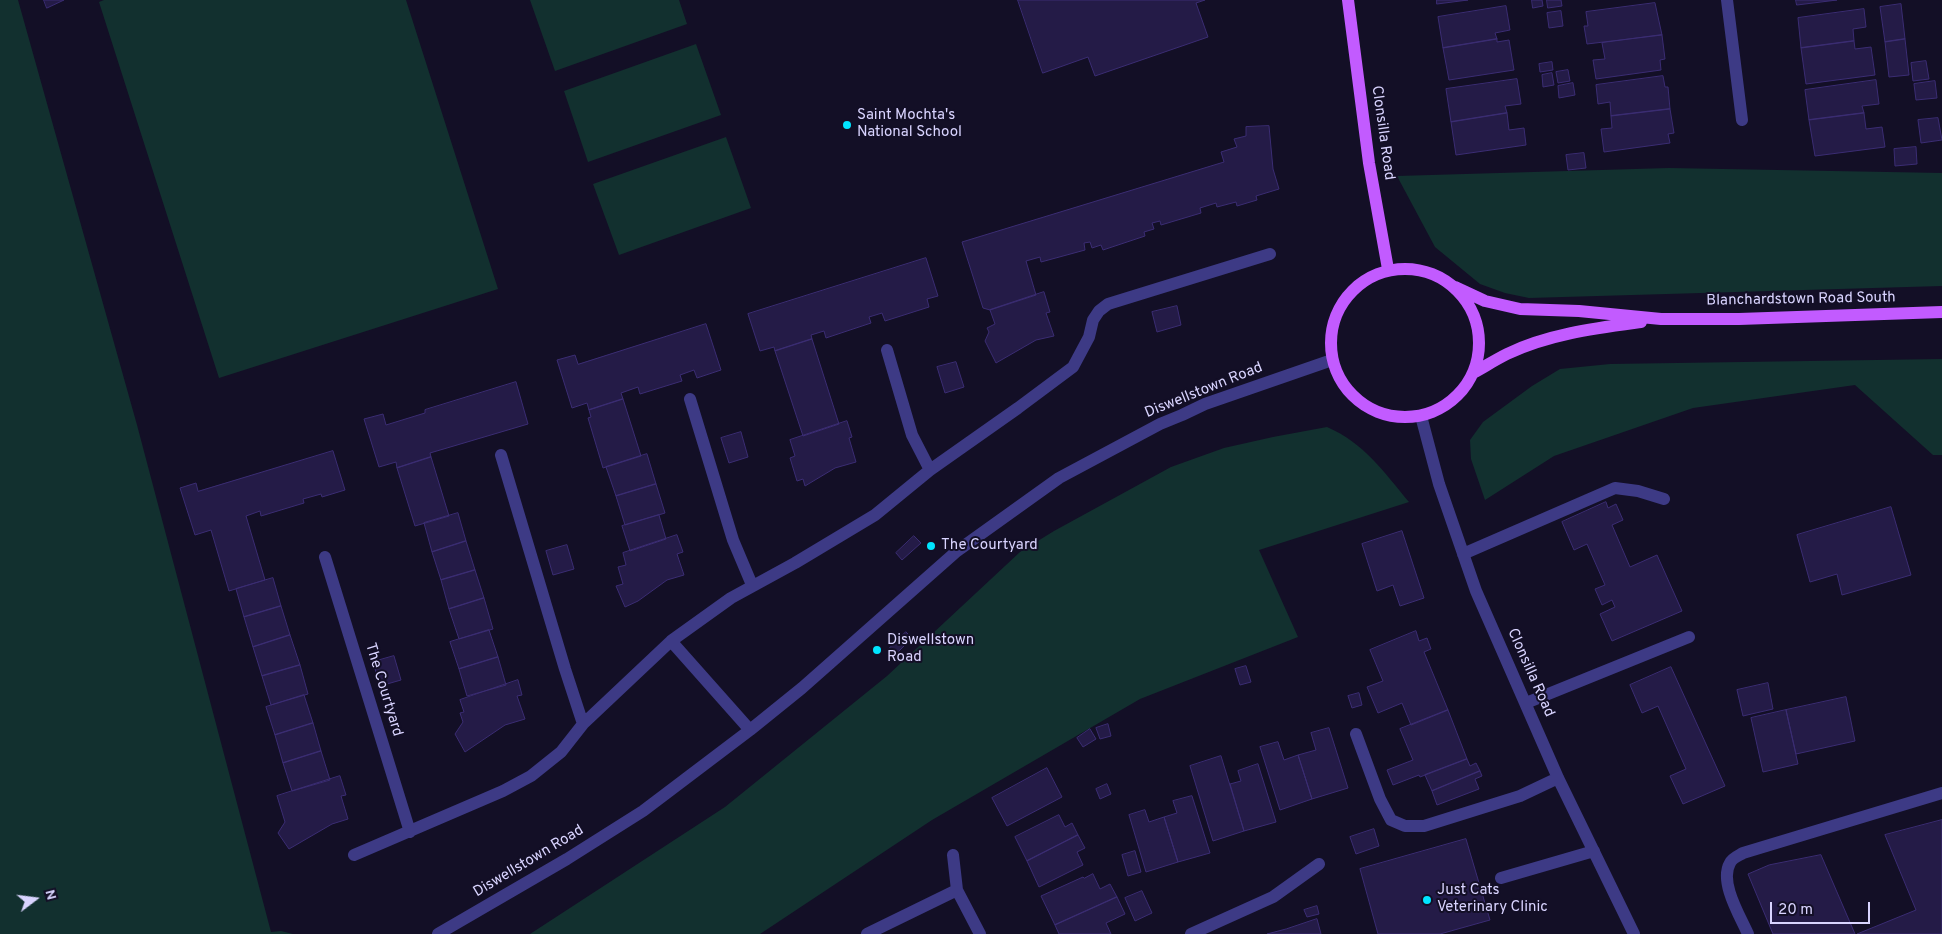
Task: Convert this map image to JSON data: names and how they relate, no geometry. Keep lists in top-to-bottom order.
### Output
{
  "streets": {
    "main road": ["Clonsilla Road", "Blanchardstown Road South"],
    "street": ["Diswellstown Road", "The Courtyard"]
  },
  "crossings": [
    ["Clonsilla Road", "Blanchardstown Road South"],
    ["Clonsilla Road", "Diswellstown Road"],
    ["Blanchardstown Road South", "Diswellstown Road"]
  ],
  "places": [
    "Saint Mochta's National School",
    "The Courtyard",
    "Diswellstown Road",
    "Just Cats Veterinary Clinic"
  ],
  "scale_bar": "20 m",
  "north": "right"
}
